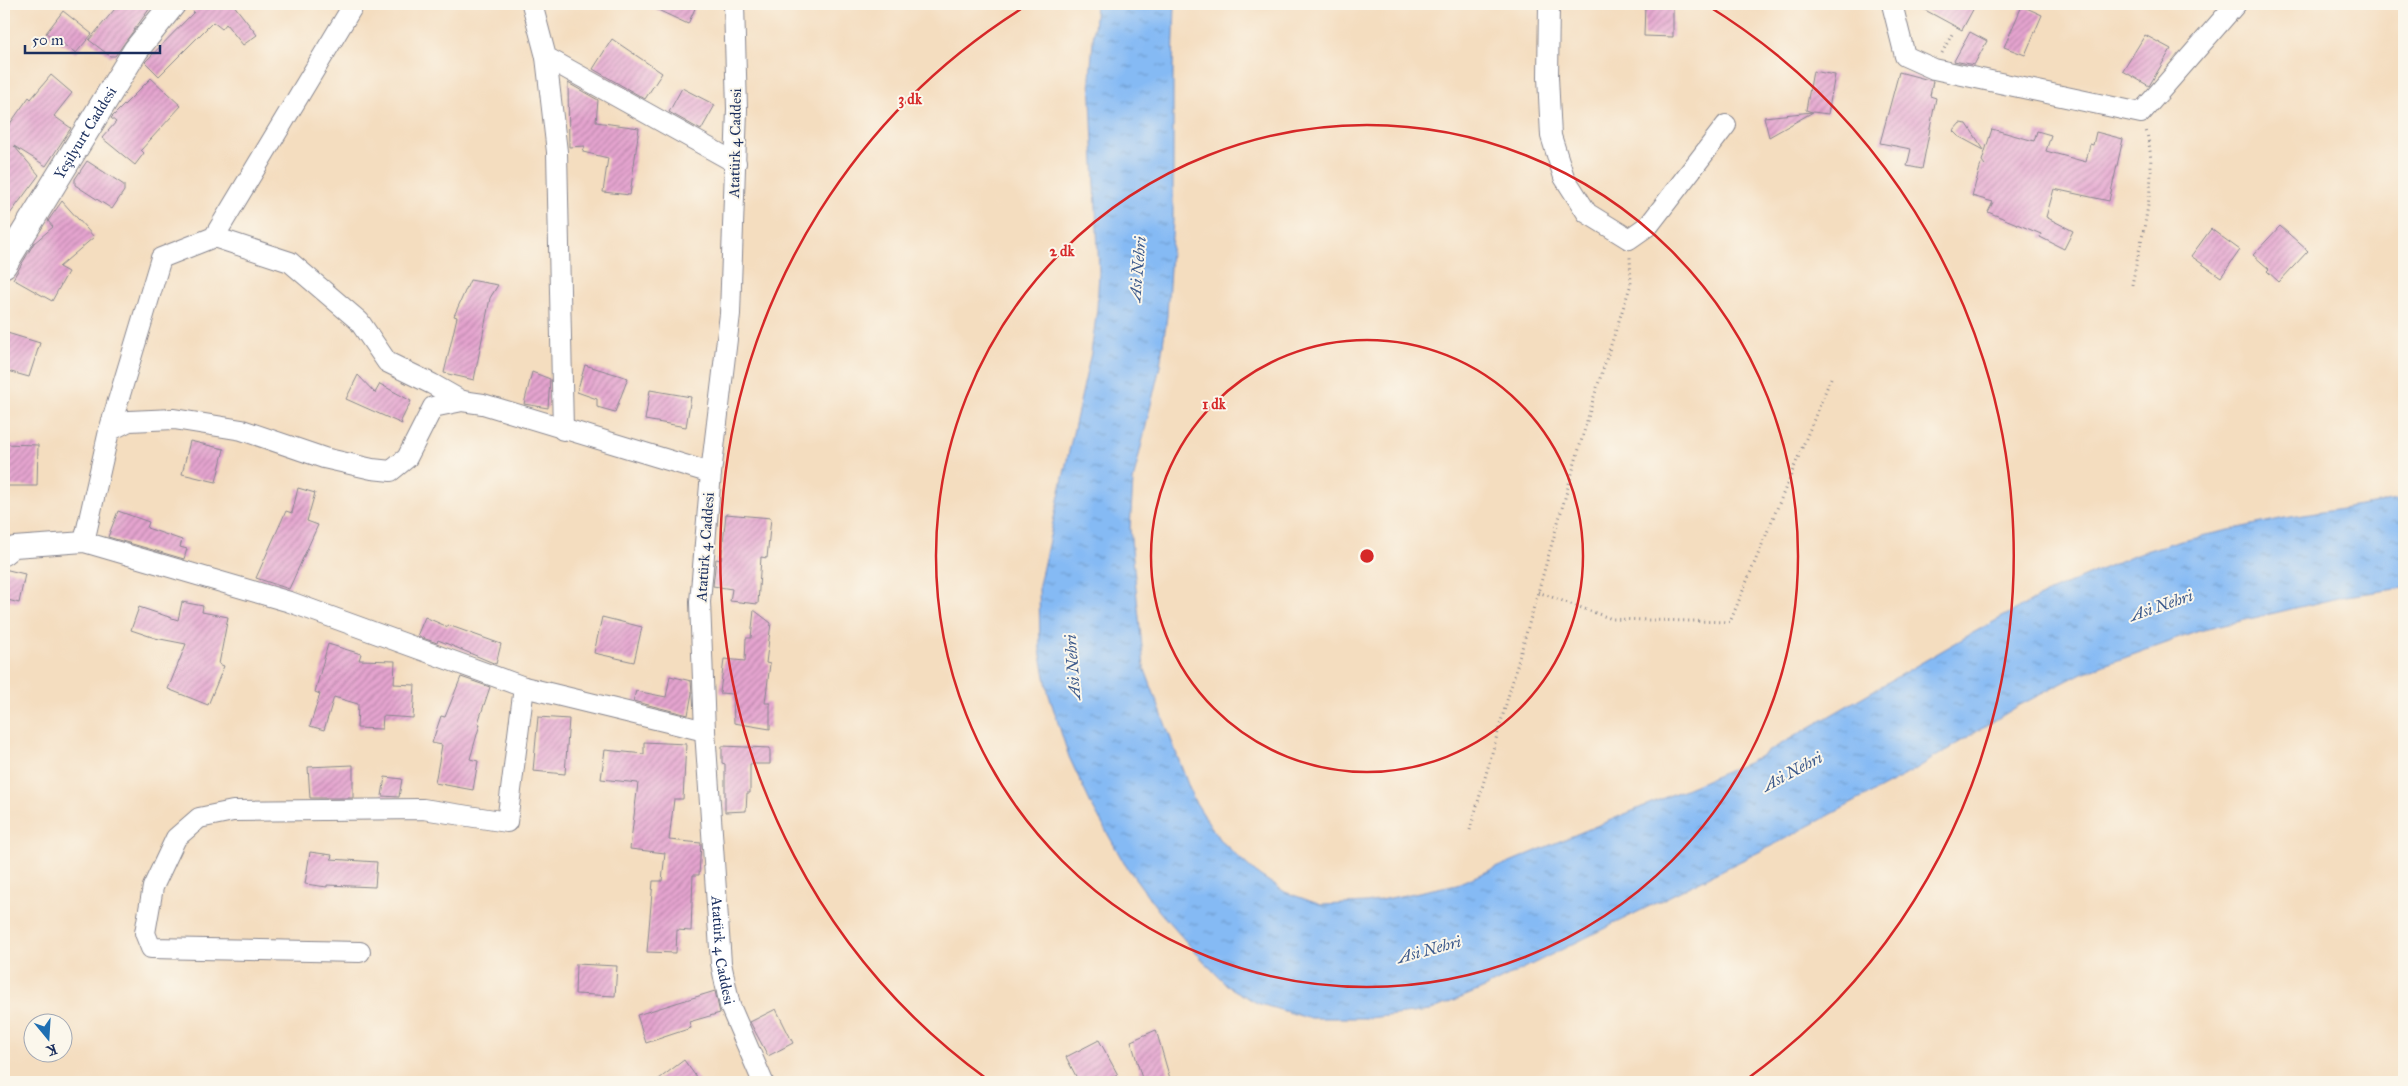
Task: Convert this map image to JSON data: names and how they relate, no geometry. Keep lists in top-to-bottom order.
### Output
{
  "streets": {
    "main road": ["Yeşilyurt Caddesi"],
    "street": ["Atatürk 4 Caddesi"]
  },
  "water": ["Asi Nehri"],
  "scale_bar": "50 m",
  "north": "bottom",
  "rings": ["3 dk", "2 dk", "1 dk"]
}
